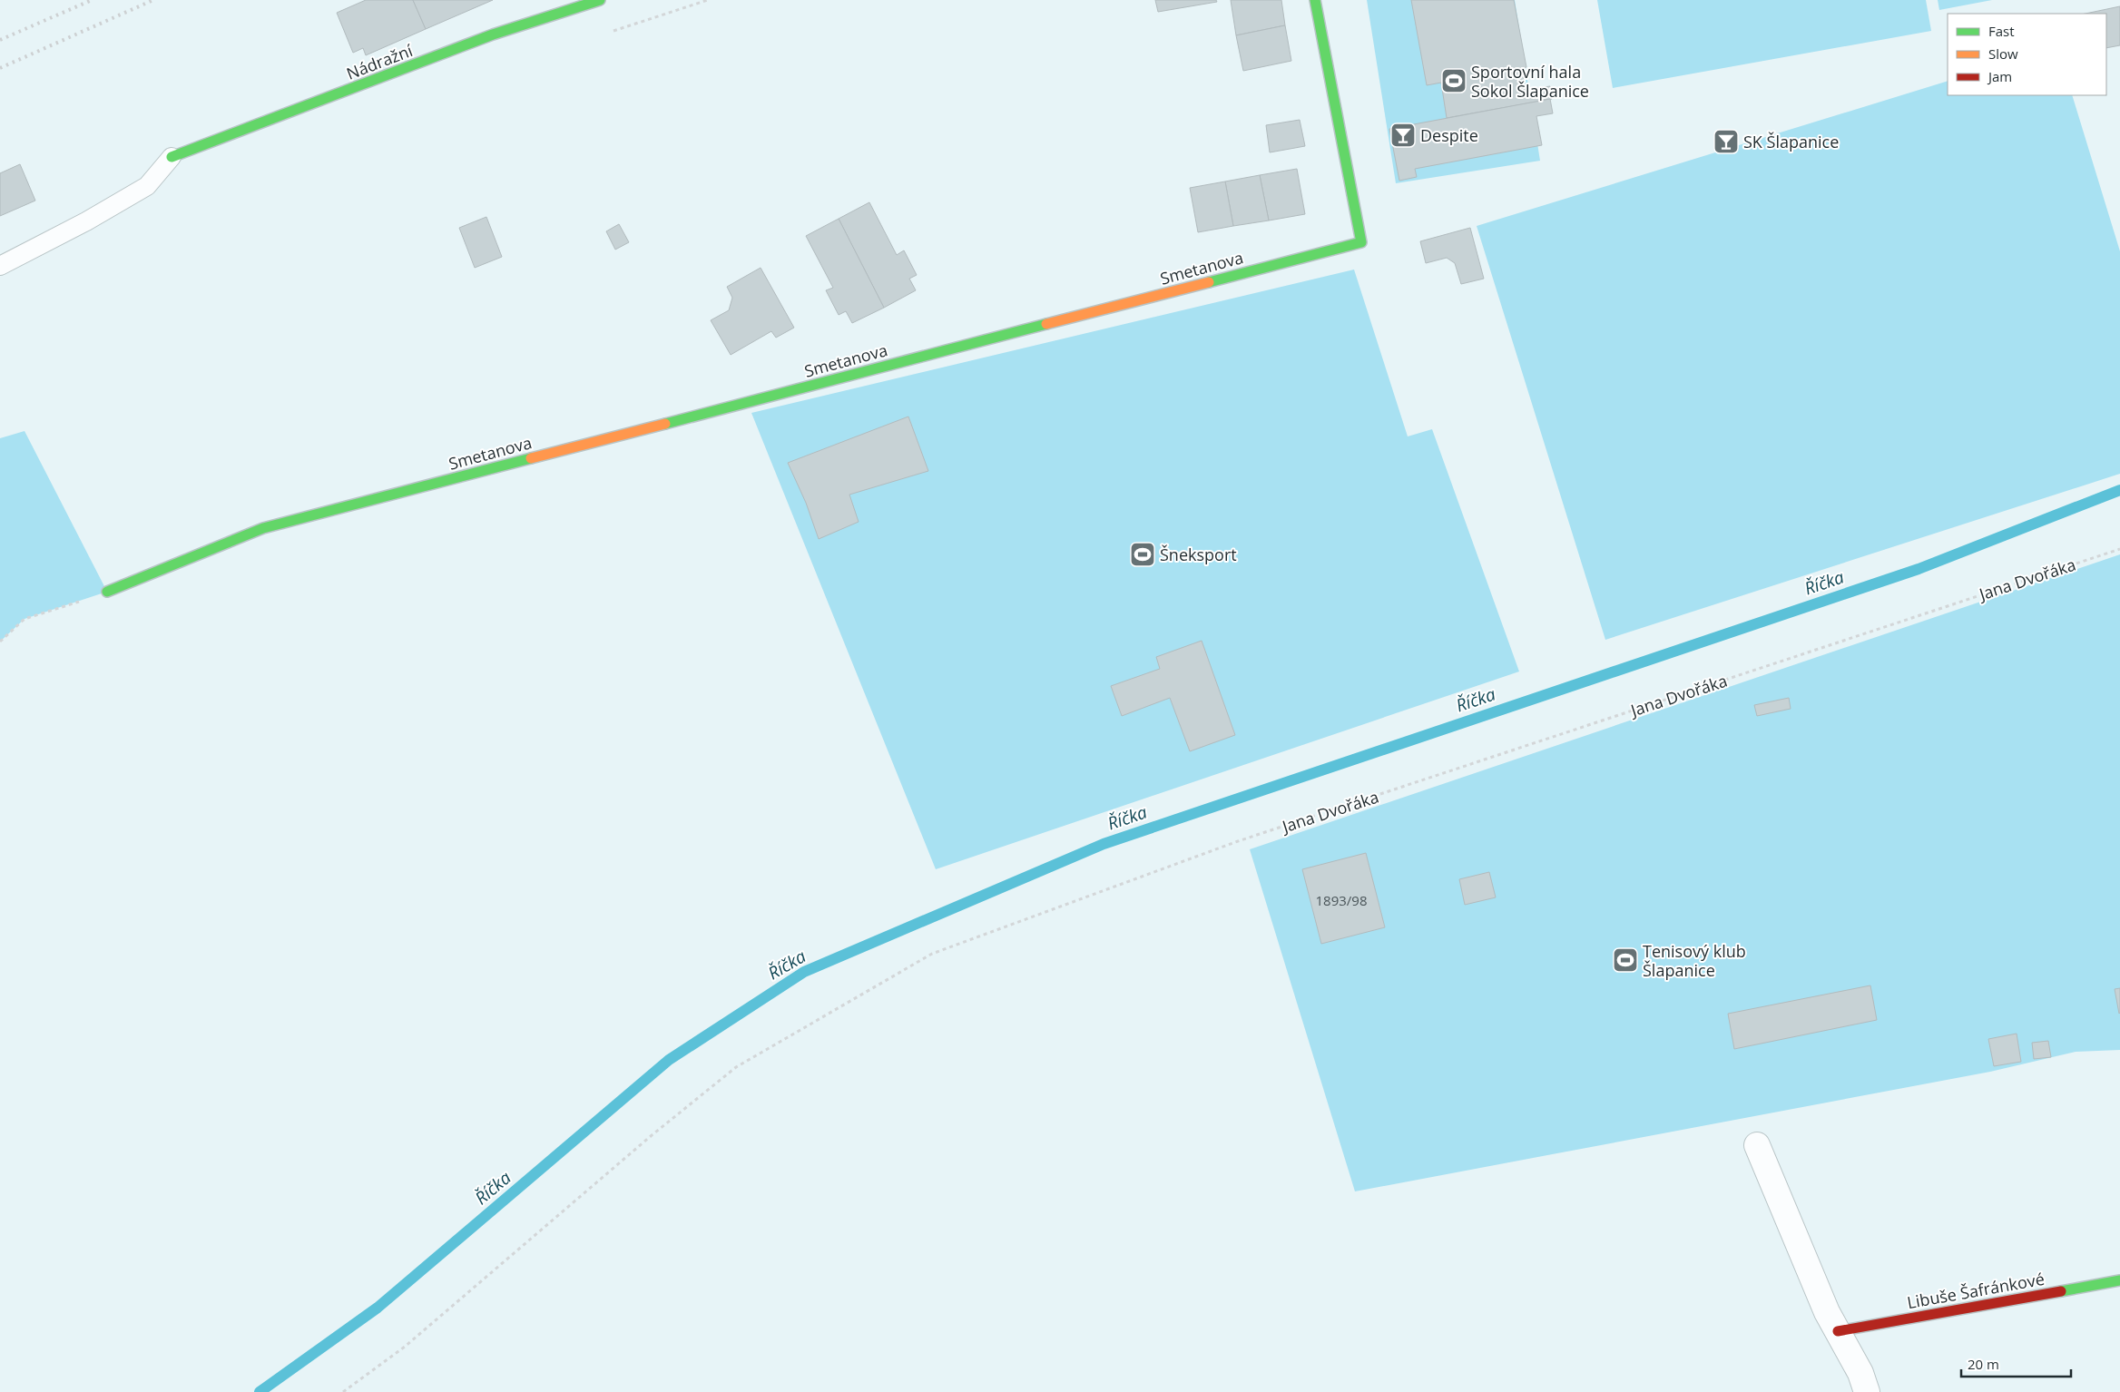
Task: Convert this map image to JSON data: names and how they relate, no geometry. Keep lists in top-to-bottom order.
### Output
{
  "streets": {
    "street": ["Nádražní", "Smetanova", "Libuše Šafránkové"],
    "path": ["Jana Dvořáka"]
  },
  "water": ["Říčka"],
  "places": {
    "sports": ["Sportovní hala Sokol Šlapanice", "Šneksport", "Tenisový klub Šlapanice"],
    "bar": ["Despite", "SK Šlapanice"]
  },
  "house_numbers": ["1893/98"],
  "legend": ["Fast", "Slow", "Jam"],
  "scale_bar": "20 m"
}
